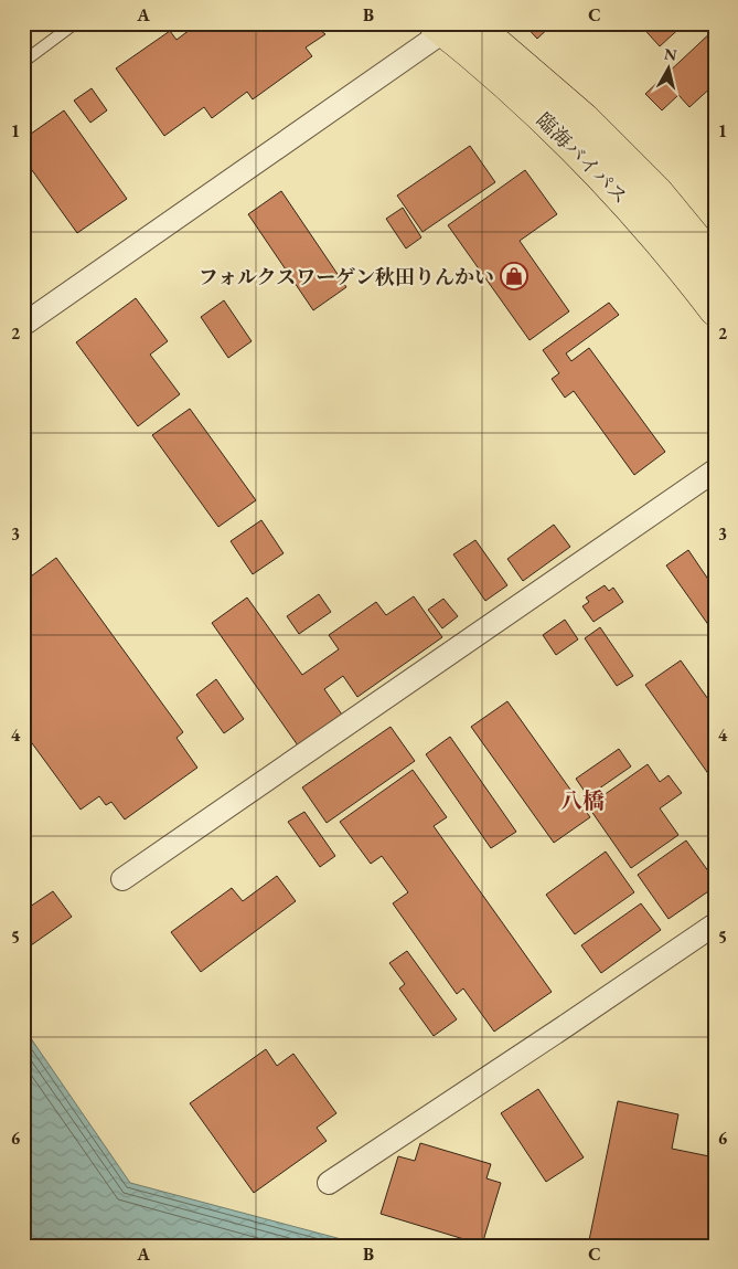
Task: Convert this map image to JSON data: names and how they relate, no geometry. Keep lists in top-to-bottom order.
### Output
{
  "streets": {
    "highway": ["臨海バイパス"]
  },
  "districts": ["八橋"],
  "places": {
    "shop": ["フォルクスワーゲン秋田りんかい"]
  },
  "north": "top",
  "grid": {
    "columns": ["A", "B", "C"],
    "rows": [
      "1",
      "2",
      "3",
      "4",
      "5",
      "6"
    ]
  }
}
